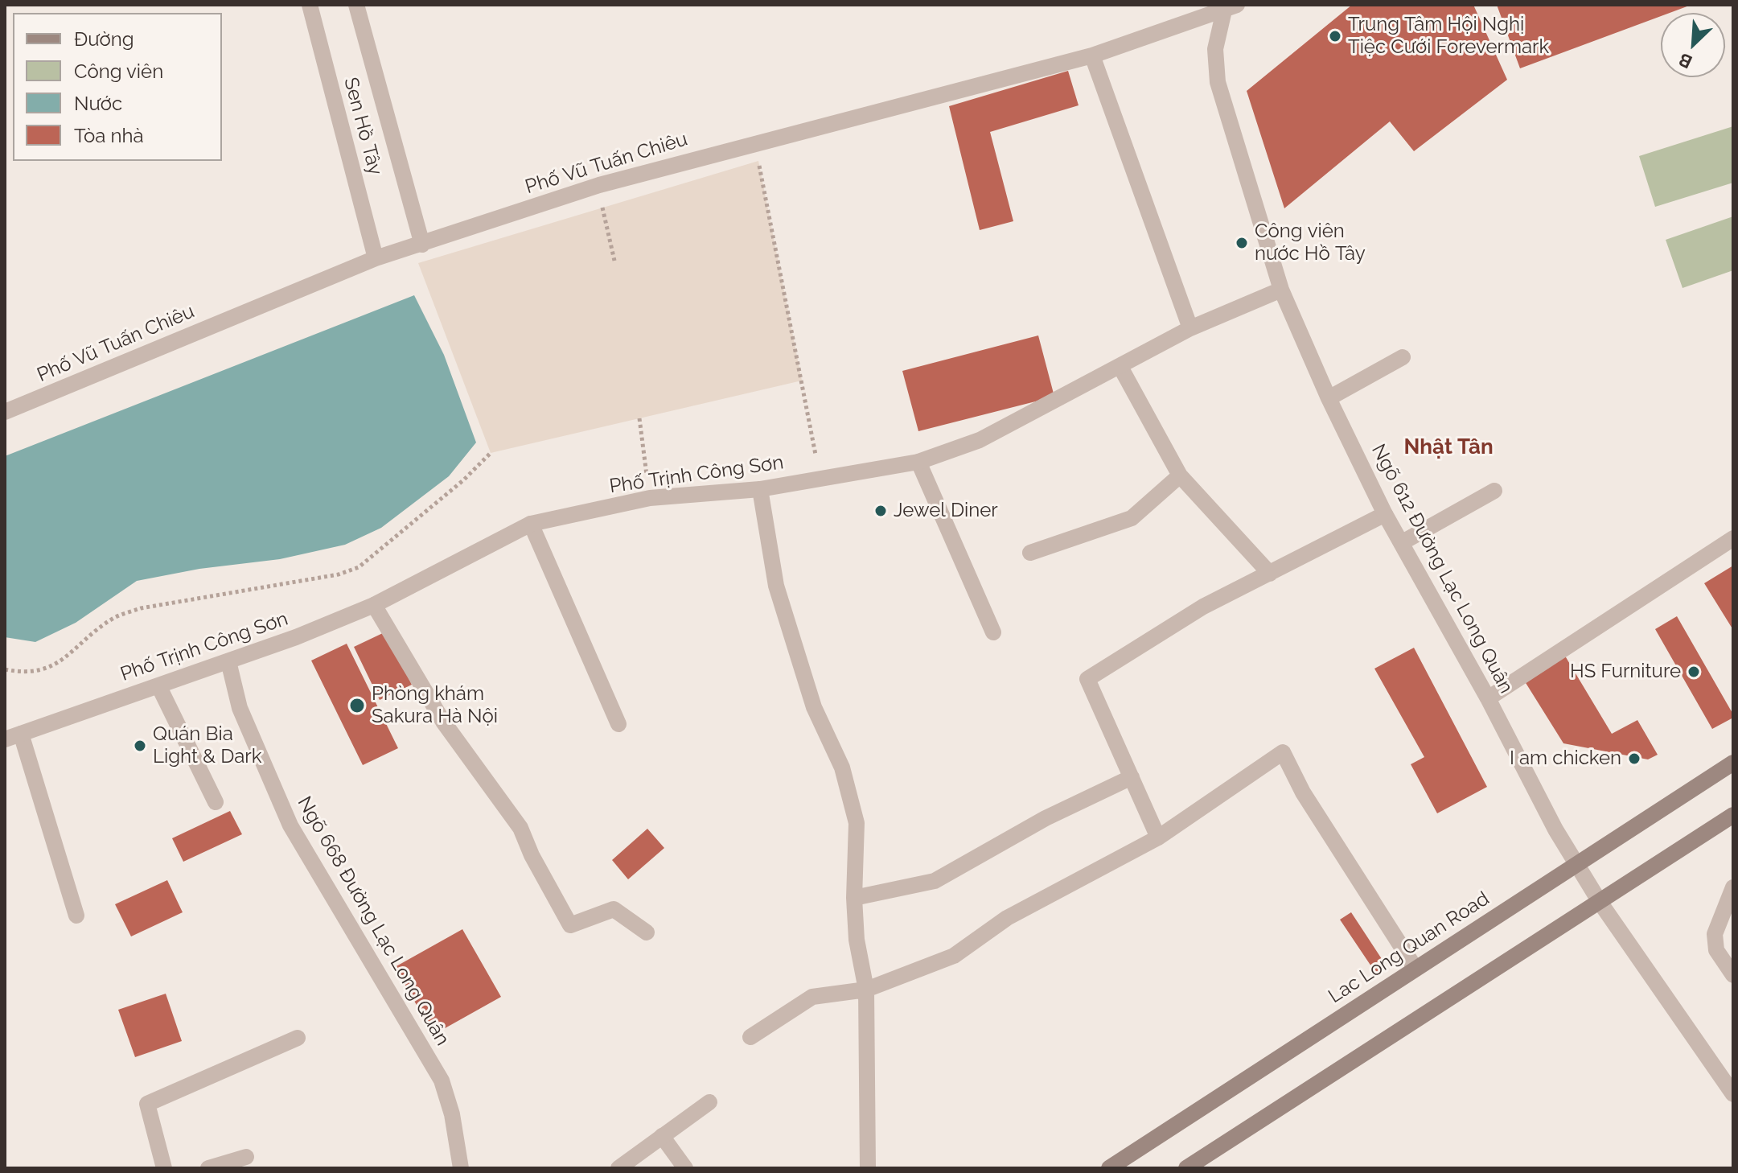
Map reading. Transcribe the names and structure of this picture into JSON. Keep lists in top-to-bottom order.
{
  "streets": {
    "main road": ["Lac Long Quan Road"],
    "street": [
      "Sen Hồ Tây",
      "Phố Vũ Tuấn Chiêu",
      "Phố Trịnh Công Sơn",
      "Ngõ 612 Đường Lạc Long Quân",
      "Ngõ 668 Đường Lạc Long Quân"
    ]
  },
  "crossings": [
    ["Sen Hồ Tây", "Phố Vũ Tuấn Chiêu"],
    ["Phố Vũ Tuấn Chiêu", "Ngõ 612 Đường Lạc Long Quân"],
    ["Phố Trịnh Công Sơn", "Ngõ 612 Đường Lạc Long Quân"],
    ["Phố Trịnh Công Sơn", "Ngõ 668 Đường Lạc Long Quân"],
    ["Ngõ 612 Đường Lạc Long Quân", "Lac Long Quan Road"]
  ],
  "districts": ["Nhật Tân"],
  "places": [
    "Trung Tâm Hội Nghị Tiệc Cưới Forevermark",
    "Công viên nước Hồ Tây",
    "Jewel Diner",
    "HS Furniture",
    "Phòng khám Sakura Hà Nội",
    "Quán Bia Light & Dark",
    "I am chicken"
  ],
  "legend": [
    "Đường",
    "Công viên",
    "Nước",
    "Tòa nhà"
  ],
  "north": "bottom left"
}
